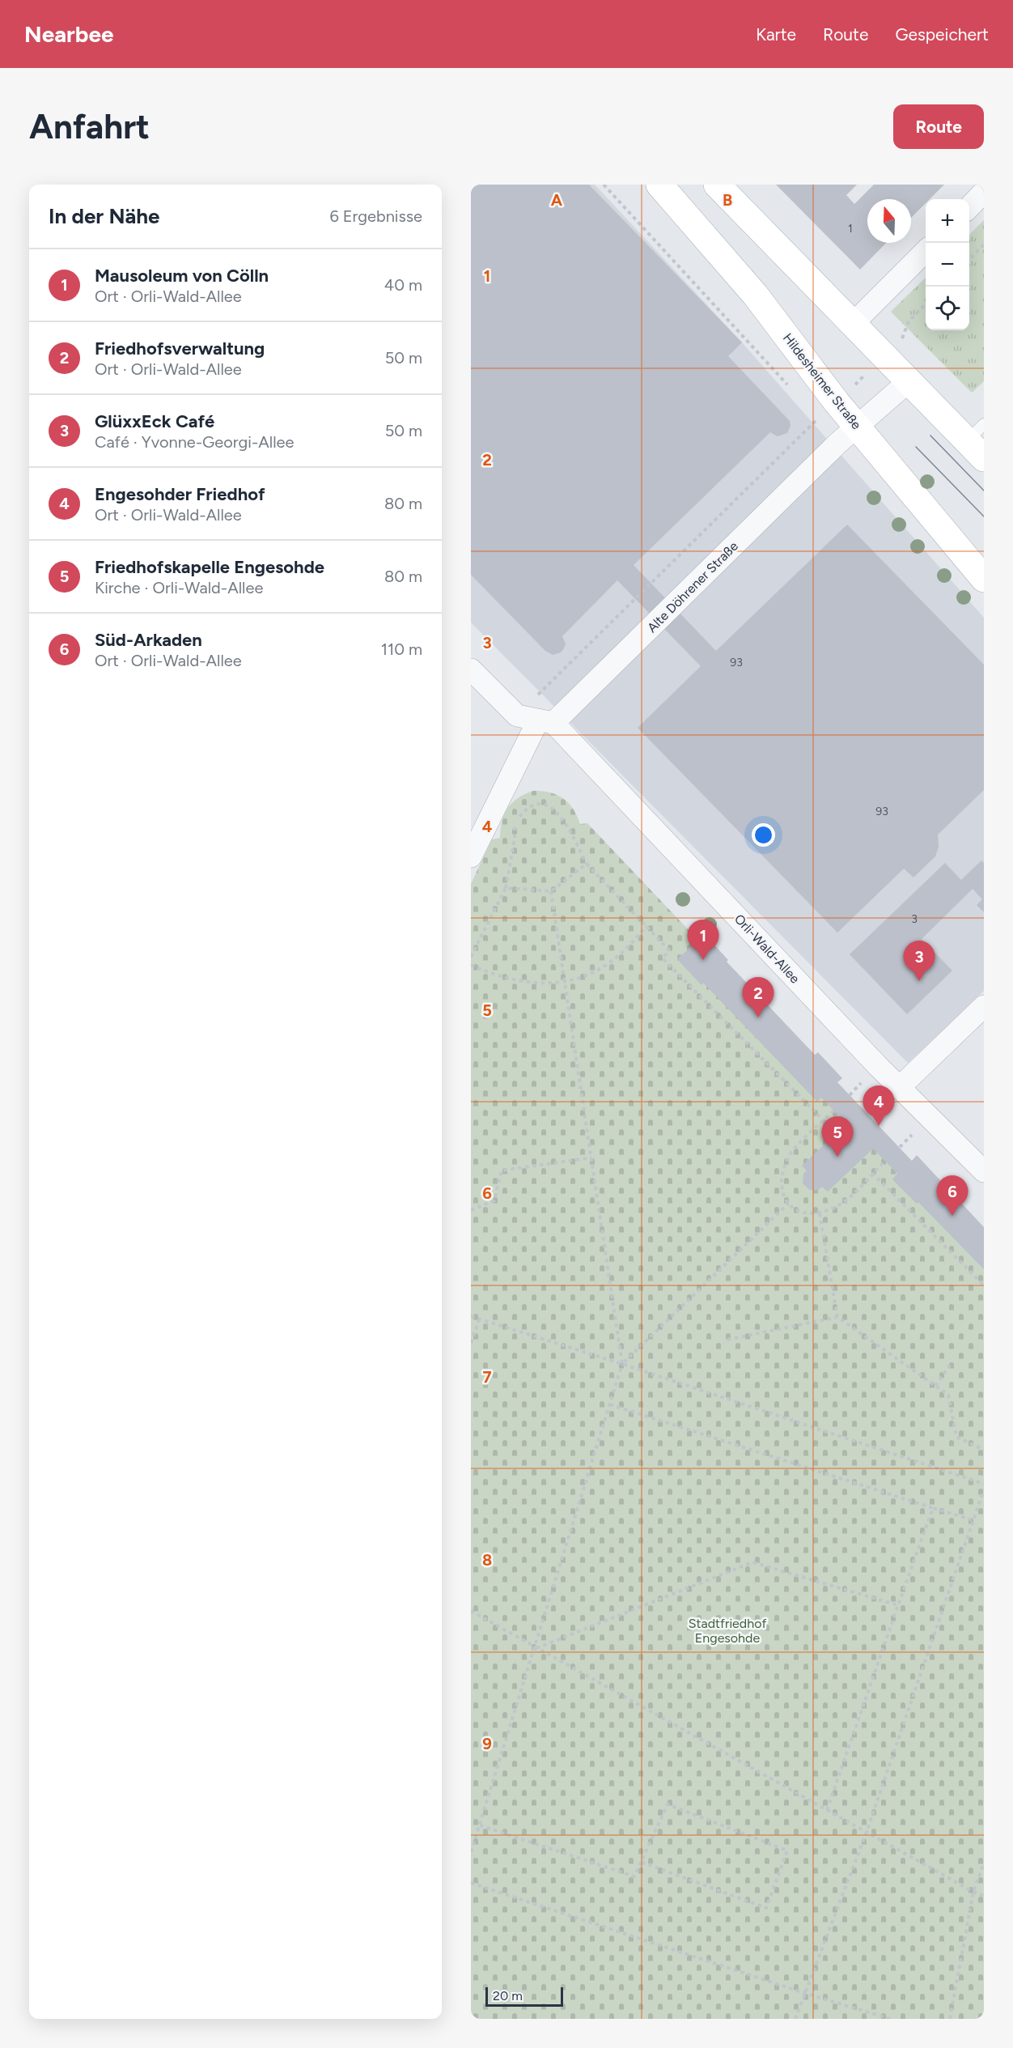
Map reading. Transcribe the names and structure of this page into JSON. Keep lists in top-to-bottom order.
{
  "streets": {
    "main road": ["Hildesheimer Straße"],
    "street": ["Alte Döhrener Straße", "Orli-Wald-Allee"]
  },
  "crossings": [
    ["Hildesheimer Straße", "Alte Döhrener Straße"],
    ["Alte Döhrener Straße", "Orli-Wald-Allee"]
  ],
  "parks": ["Stadtfriedhof Engesohde"],
  "house_numbers": [
    "1",
    "93",
    "93",
    "3"
  ],
  "scale_bar": "20 m",
  "north": "top",
  "page": {
    "header": "Nearbee",
    "nav": ["Karte", "Route", "Gespeichert"],
    "buttons": "Route",
    "title": "Anfahrt",
    "heading": ["In der Nähe", "6 Ergebnisse"],
    "map_buttons": ["+", "−"],
    "list": [
      {
        "mark": "1",
        "name": "Mausoleum von Cölln",
        "note": "Ort · Orli-Wald-Allee",
        "value": "40 m"
      },
      {
        "mark": "2",
        "name": "Friedhofsverwaltung",
        "note": "Ort · Orli-Wald-Allee",
        "value": "50 m"
      },
      {
        "mark": "3",
        "name": "GlüxxEck Café",
        "note": "Café · Yvonne-Georgi-Allee",
        "value": "50 m"
      },
      {
        "mark": "4",
        "name": "Engesohder Friedhof",
        "note": "Ort · Orli-Wald-Allee",
        "value": "80 m"
      },
      {
        "mark": "5",
        "name": "Friedhofskapelle Engesohde",
        "note": "Kirche · Orli-Wald-Allee",
        "value": "80 m"
      },
      {
        "mark": "6",
        "name": "Süd-Arkaden",
        "note": "Ort · Orli-Wald-Allee",
        "value": "110 m"
      }
    ],
    "pins": [
      "1",
      "3",
      "2",
      "4",
      "5",
      "6"
    ],
    "scale": "20 m"
  },
  "grid": {
    "columns": ["A", "B"],
    "rows": [
      "1",
      "2",
      "3",
      "4",
      "5",
      "6",
      "7",
      "8",
      "9"
    ]
  }
}
